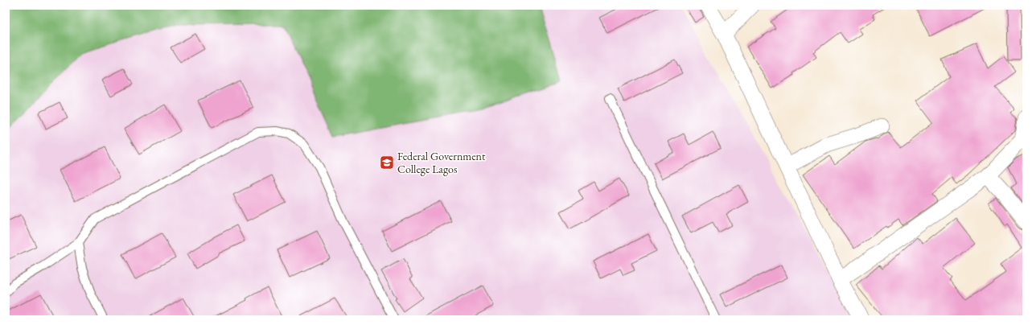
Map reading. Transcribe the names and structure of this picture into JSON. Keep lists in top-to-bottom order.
{
  "places": {
    "school or university": ["Federal Government College Lagos"]
  }
}
